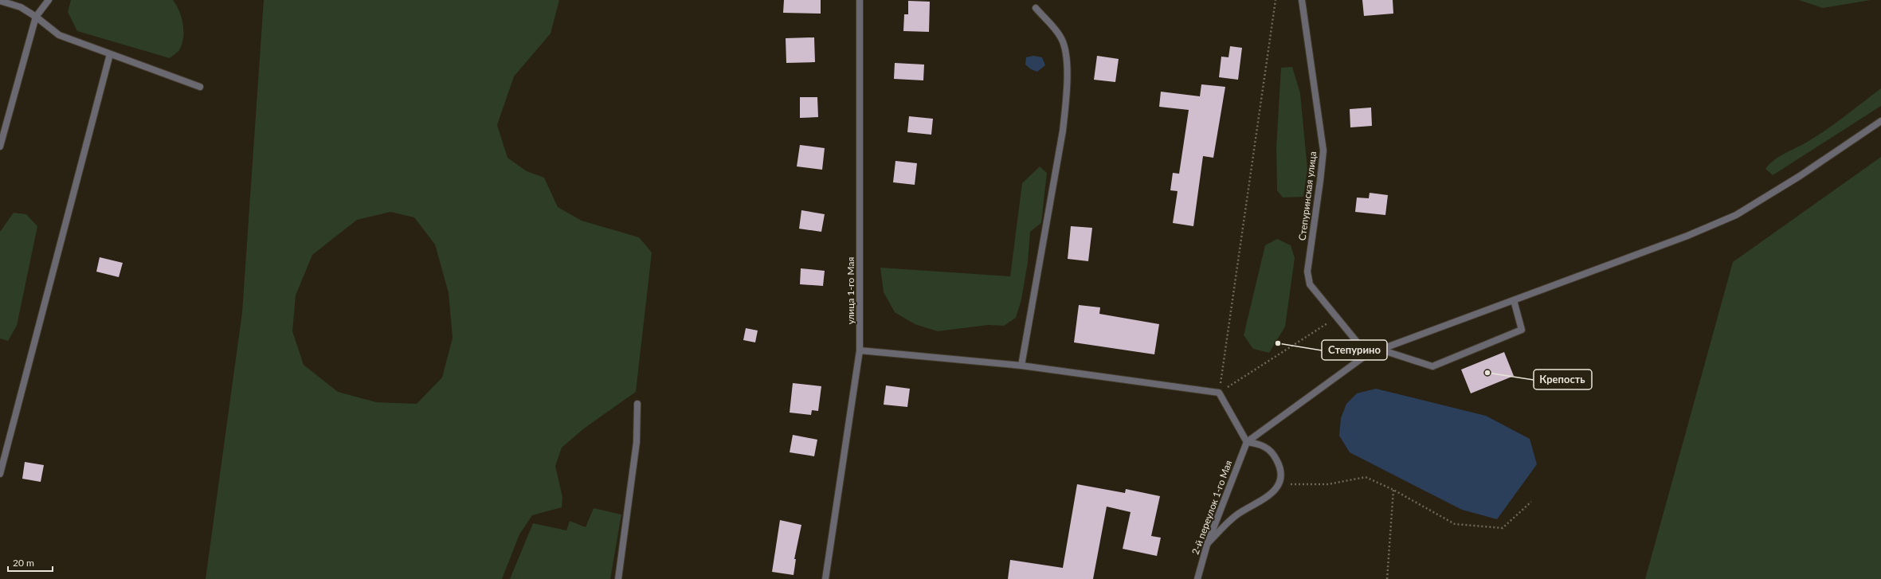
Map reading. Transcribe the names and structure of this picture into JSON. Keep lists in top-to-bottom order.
{
  "streets": {
    "street": ["Степуринская улица", "улица 1-го Мая", "2-й переулок 1-го Мая"]
  },
  "places": ["Степурино", "Крепость"],
  "scale_bar": "20 m"
}
